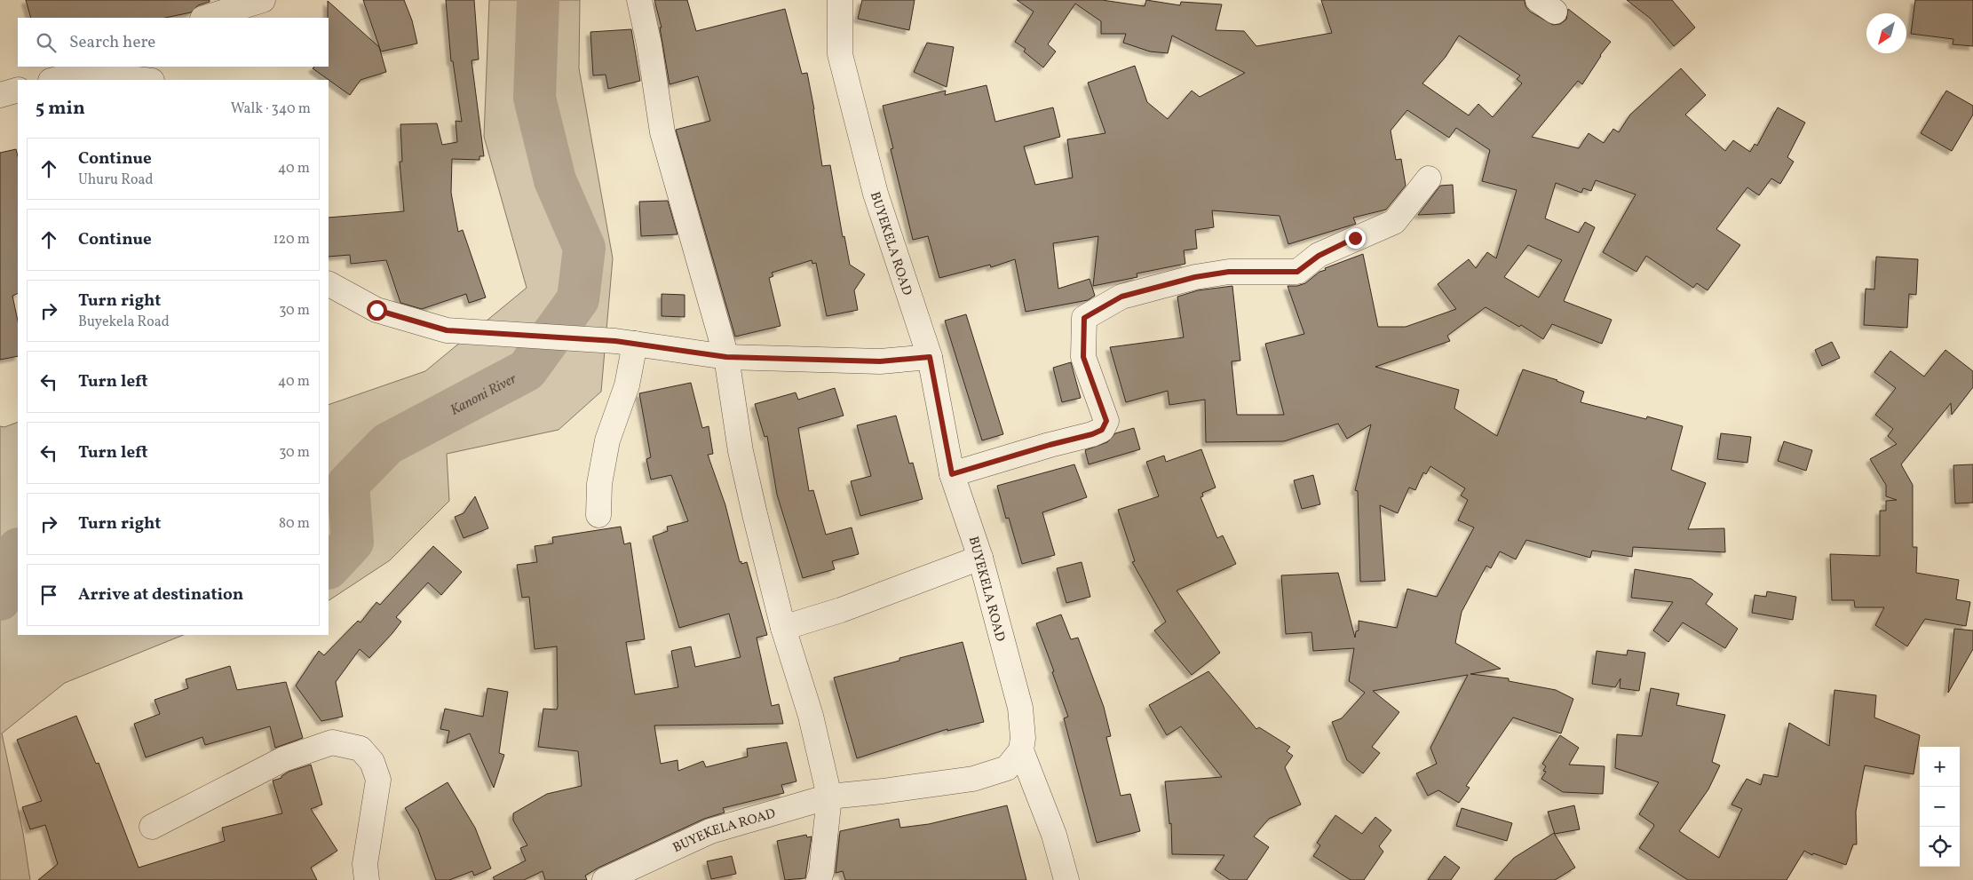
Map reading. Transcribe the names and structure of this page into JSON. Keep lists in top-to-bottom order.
{
  "streets": {
    "street": ["BUYEKELA ROAD"]
  },
  "water": ["Kanoni River"],
  "north": "bottom left",
  "page": {
    "search": "Search here",
    "heading": ["5 min", "Walk · 340 m"],
    "list": [
      ["Continue", "Uhuru Road", "40 m"],
      ["Continue", "120 m"],
      ["Turn right", "Buyekela Road", "30 m"],
      ["Turn left", "40 m"],
      ["Turn left", "30 m"],
      ["Turn right", "80 m"],
      "Arrive at destination"
    ],
    "map_buttons": ["+", "−"]
  }
}
